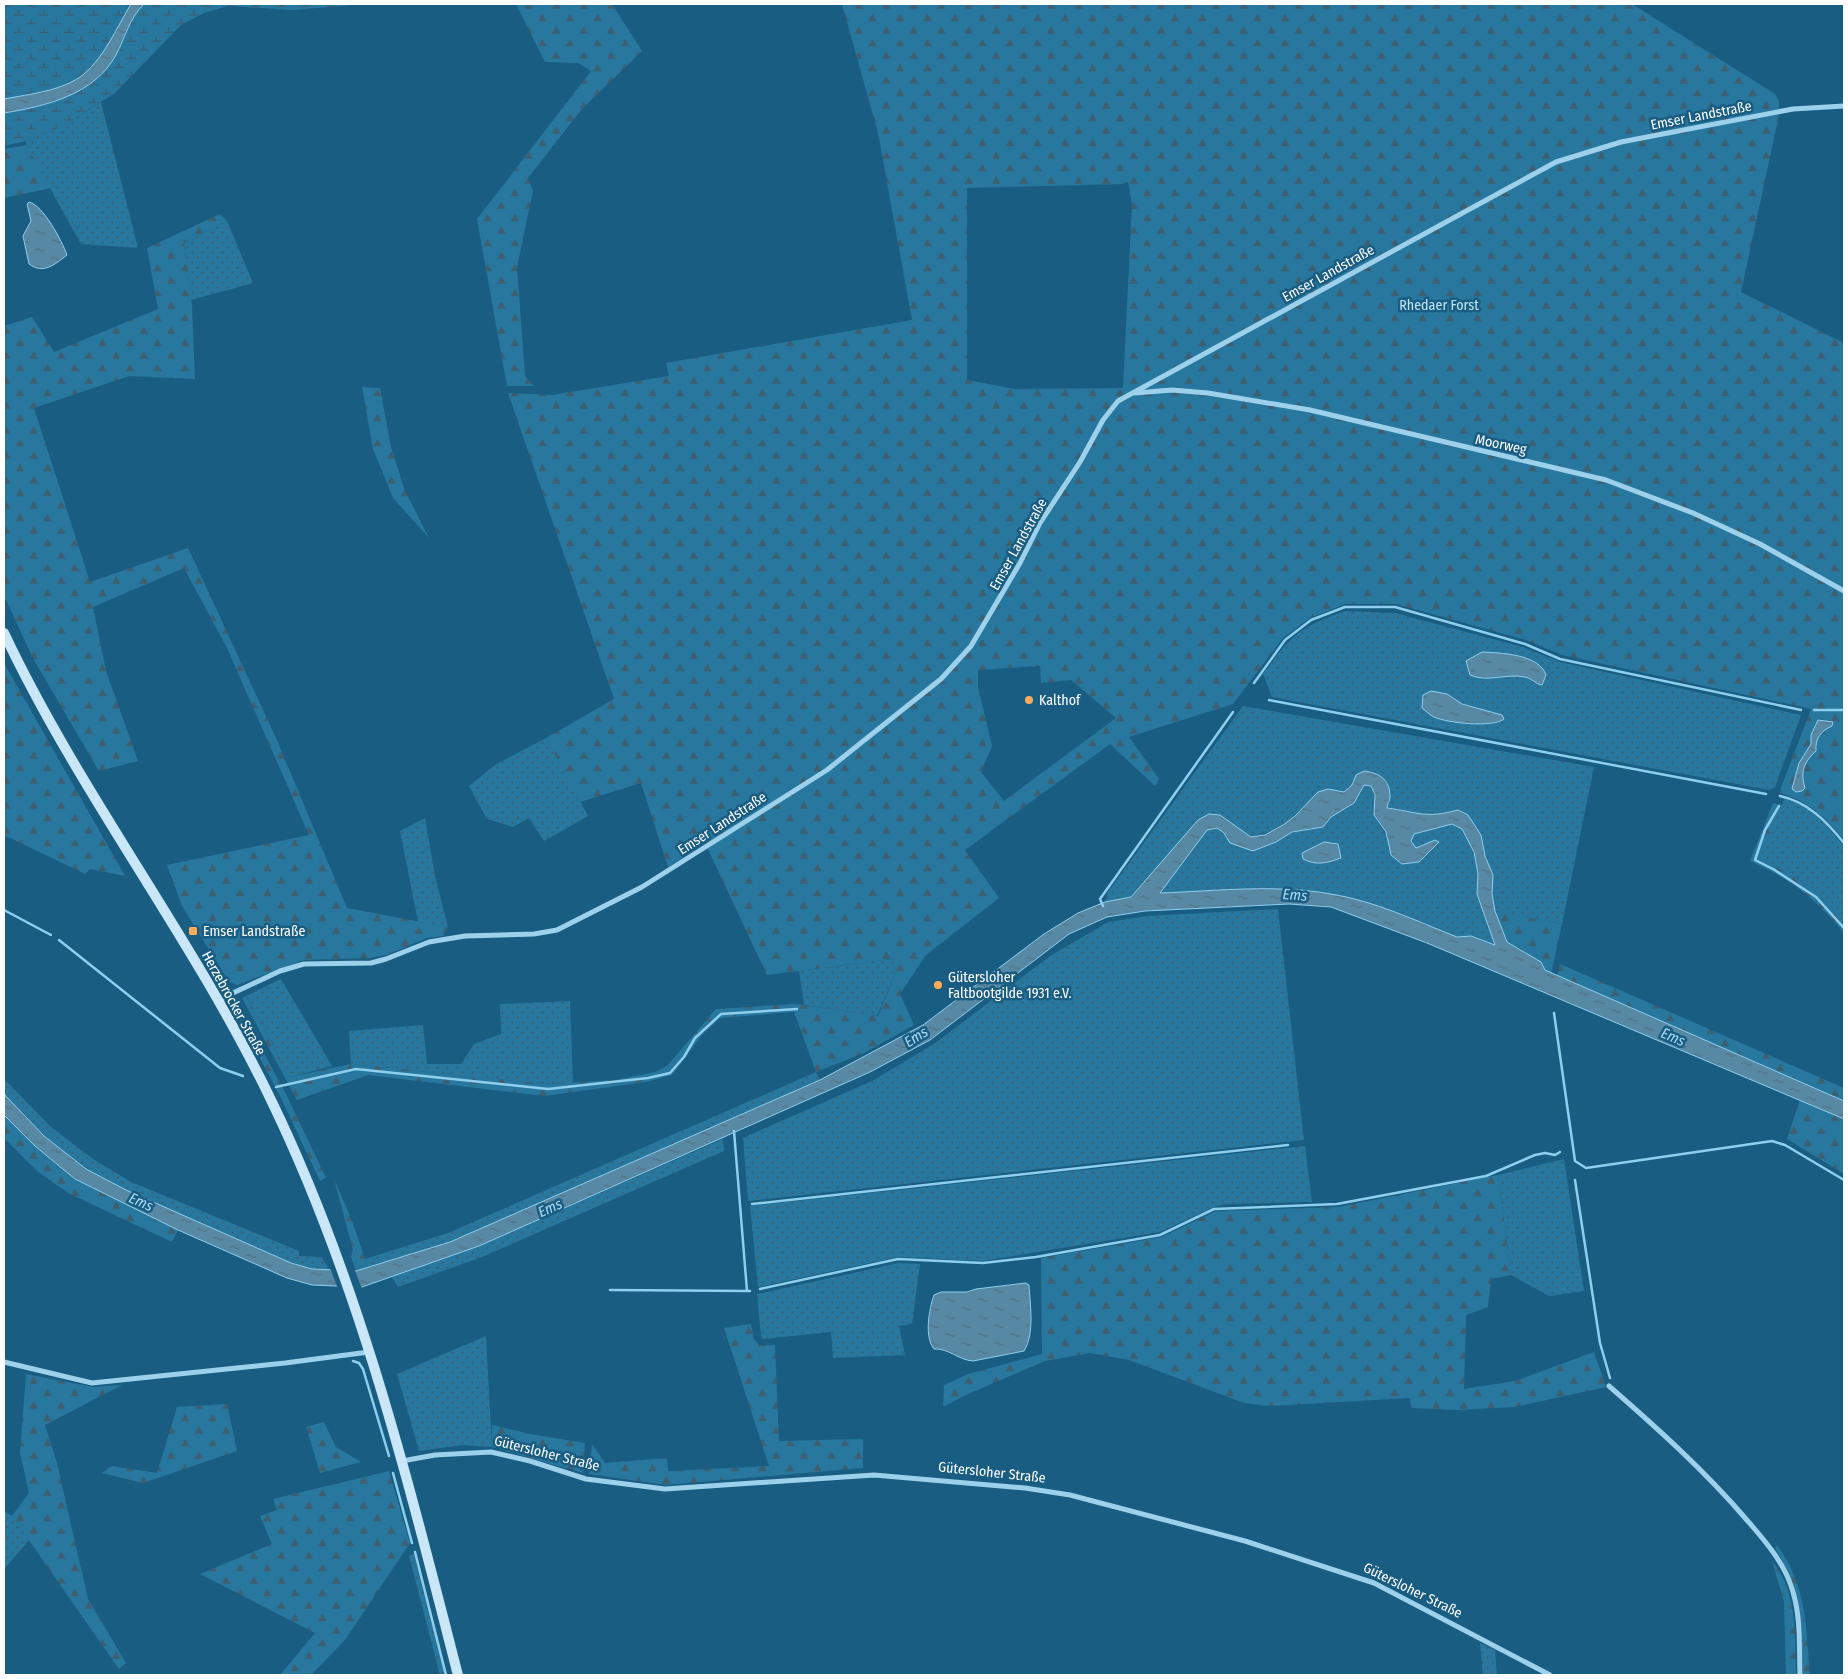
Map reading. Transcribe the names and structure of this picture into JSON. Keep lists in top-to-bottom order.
{
  "streets": {
    "main road": ["Herzebrocker Straße"],
    "street": ["Emser Landstraße", "Moorweg", "Gütersloher Straße"]
  },
  "crossings": [
    ["Emser Landstraße", "Moorweg"],
    ["Emser Landstraße", "Herzebrocker Straße"]
  ],
  "water": ["Ems"],
  "parks": ["Rhedaer Forst"],
  "places": {
    "other": ["Kalthof", "Gütersloher Faltbootgilde 1931 e.V."],
    "transit": ["Emser Landstraße"]
  }
}
